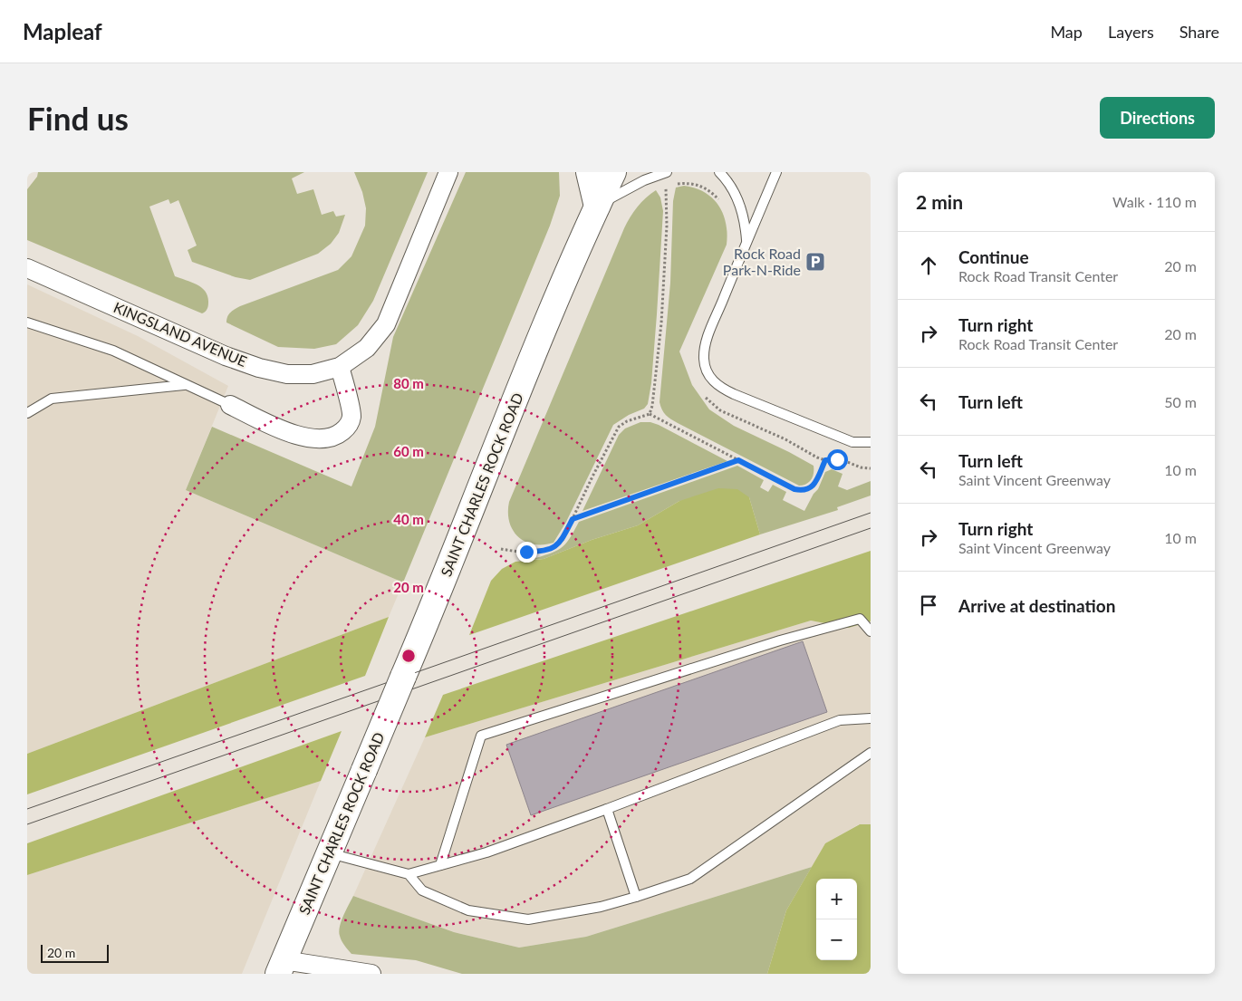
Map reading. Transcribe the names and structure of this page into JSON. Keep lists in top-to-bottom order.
{
  "streets": {
    "main road": ["SAINT CHARLES ROCK ROAD"],
    "street": ["KINGSLAND AVENUE"]
  },
  "places": {
    "parking": ["Rock Road Park-N-Ride"]
  },
  "scale_bar": "20 m",
  "page": {
    "header": "Mapleaf",
    "nav": ["Map", "Layers", "Share"],
    "buttons": "Directions",
    "title": "Find us",
    "heading": ["2 min", "Walk · 110 m"],
    "list": [
      ["Continue", "Rock Road Transit Center", "20 m"],
      ["Turn right", "Rock Road Transit Center", "20 m"],
      ["Turn left", "50 m"],
      ["Turn left", "Saint Vincent Greenway", "10 m"],
      ["Turn right", "Saint Vincent Greenway", "10 m"],
      "Arrive at destination"
    ],
    "map_buttons": ["+", "−"],
    "scale": "20 m"
  },
  "rings": [
    "80 m",
    "60 m",
    "40 m",
    "20 m"
  ]
}
